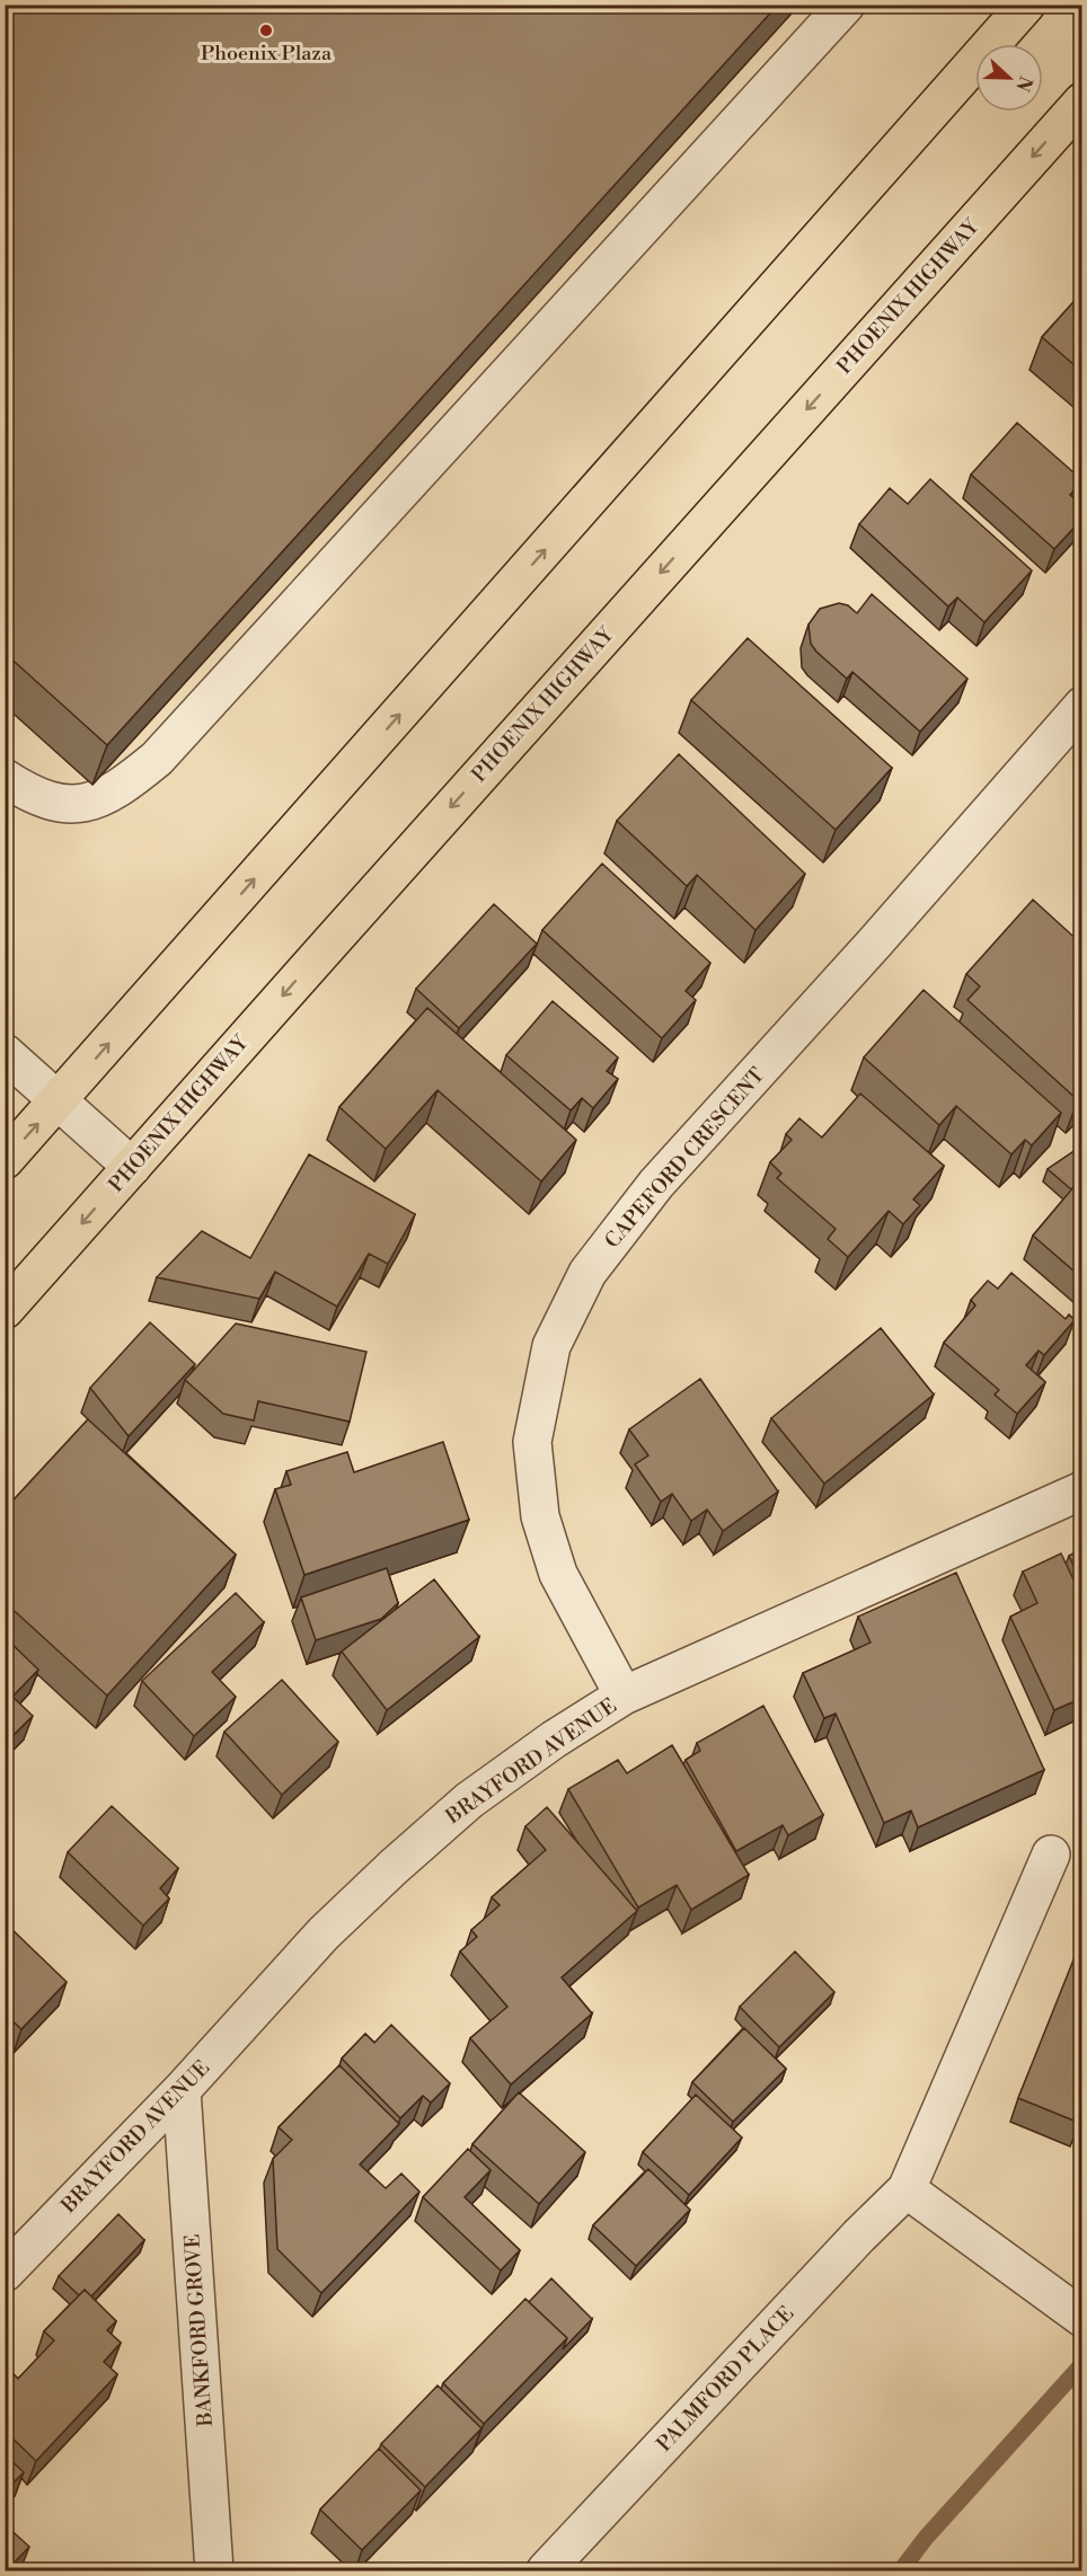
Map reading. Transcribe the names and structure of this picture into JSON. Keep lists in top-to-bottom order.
{
  "streets": {
    "main road": ["PHOENIX HIGHWAY"],
    "street": [
      "CAPEFORD CRESCENT",
      "BRAYFORD AVENUE",
      "BANKFORD GROVE",
      "PALMFORD PLACE"
    ]
  },
  "crossings": [
    ["CAPEFORD CRESCENT", "BRAYFORD AVENUE"],
    ["BRAYFORD AVENUE", "BANKFORD GROVE"]
  ],
  "places": ["Phoenix Plaza"],
  "north": "right"
}
